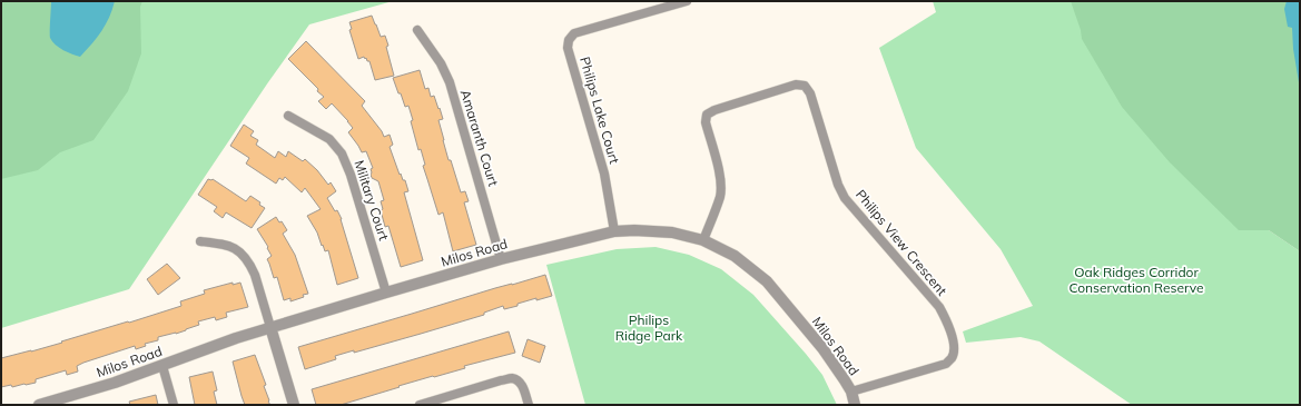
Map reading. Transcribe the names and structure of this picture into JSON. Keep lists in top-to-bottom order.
{
  "streets": {
    "street": [
      "Philips Lake Court",
      "Amaranth Court",
      "Military Court",
      "Philips View Crescent",
      "Milos Road"
    ]
  },
  "crossings": [
    ["Philips Lake Court", "Milos Road"],
    ["Amaranth Court", "Milos Road"],
    ["Military Court", "Milos Road"],
    ["Philips View Crescent", "Milos Road"]
  ],
  "parks": ["Oak Ridges Corridor Conservation Reserve", "Philips Ridge Park"]
}
